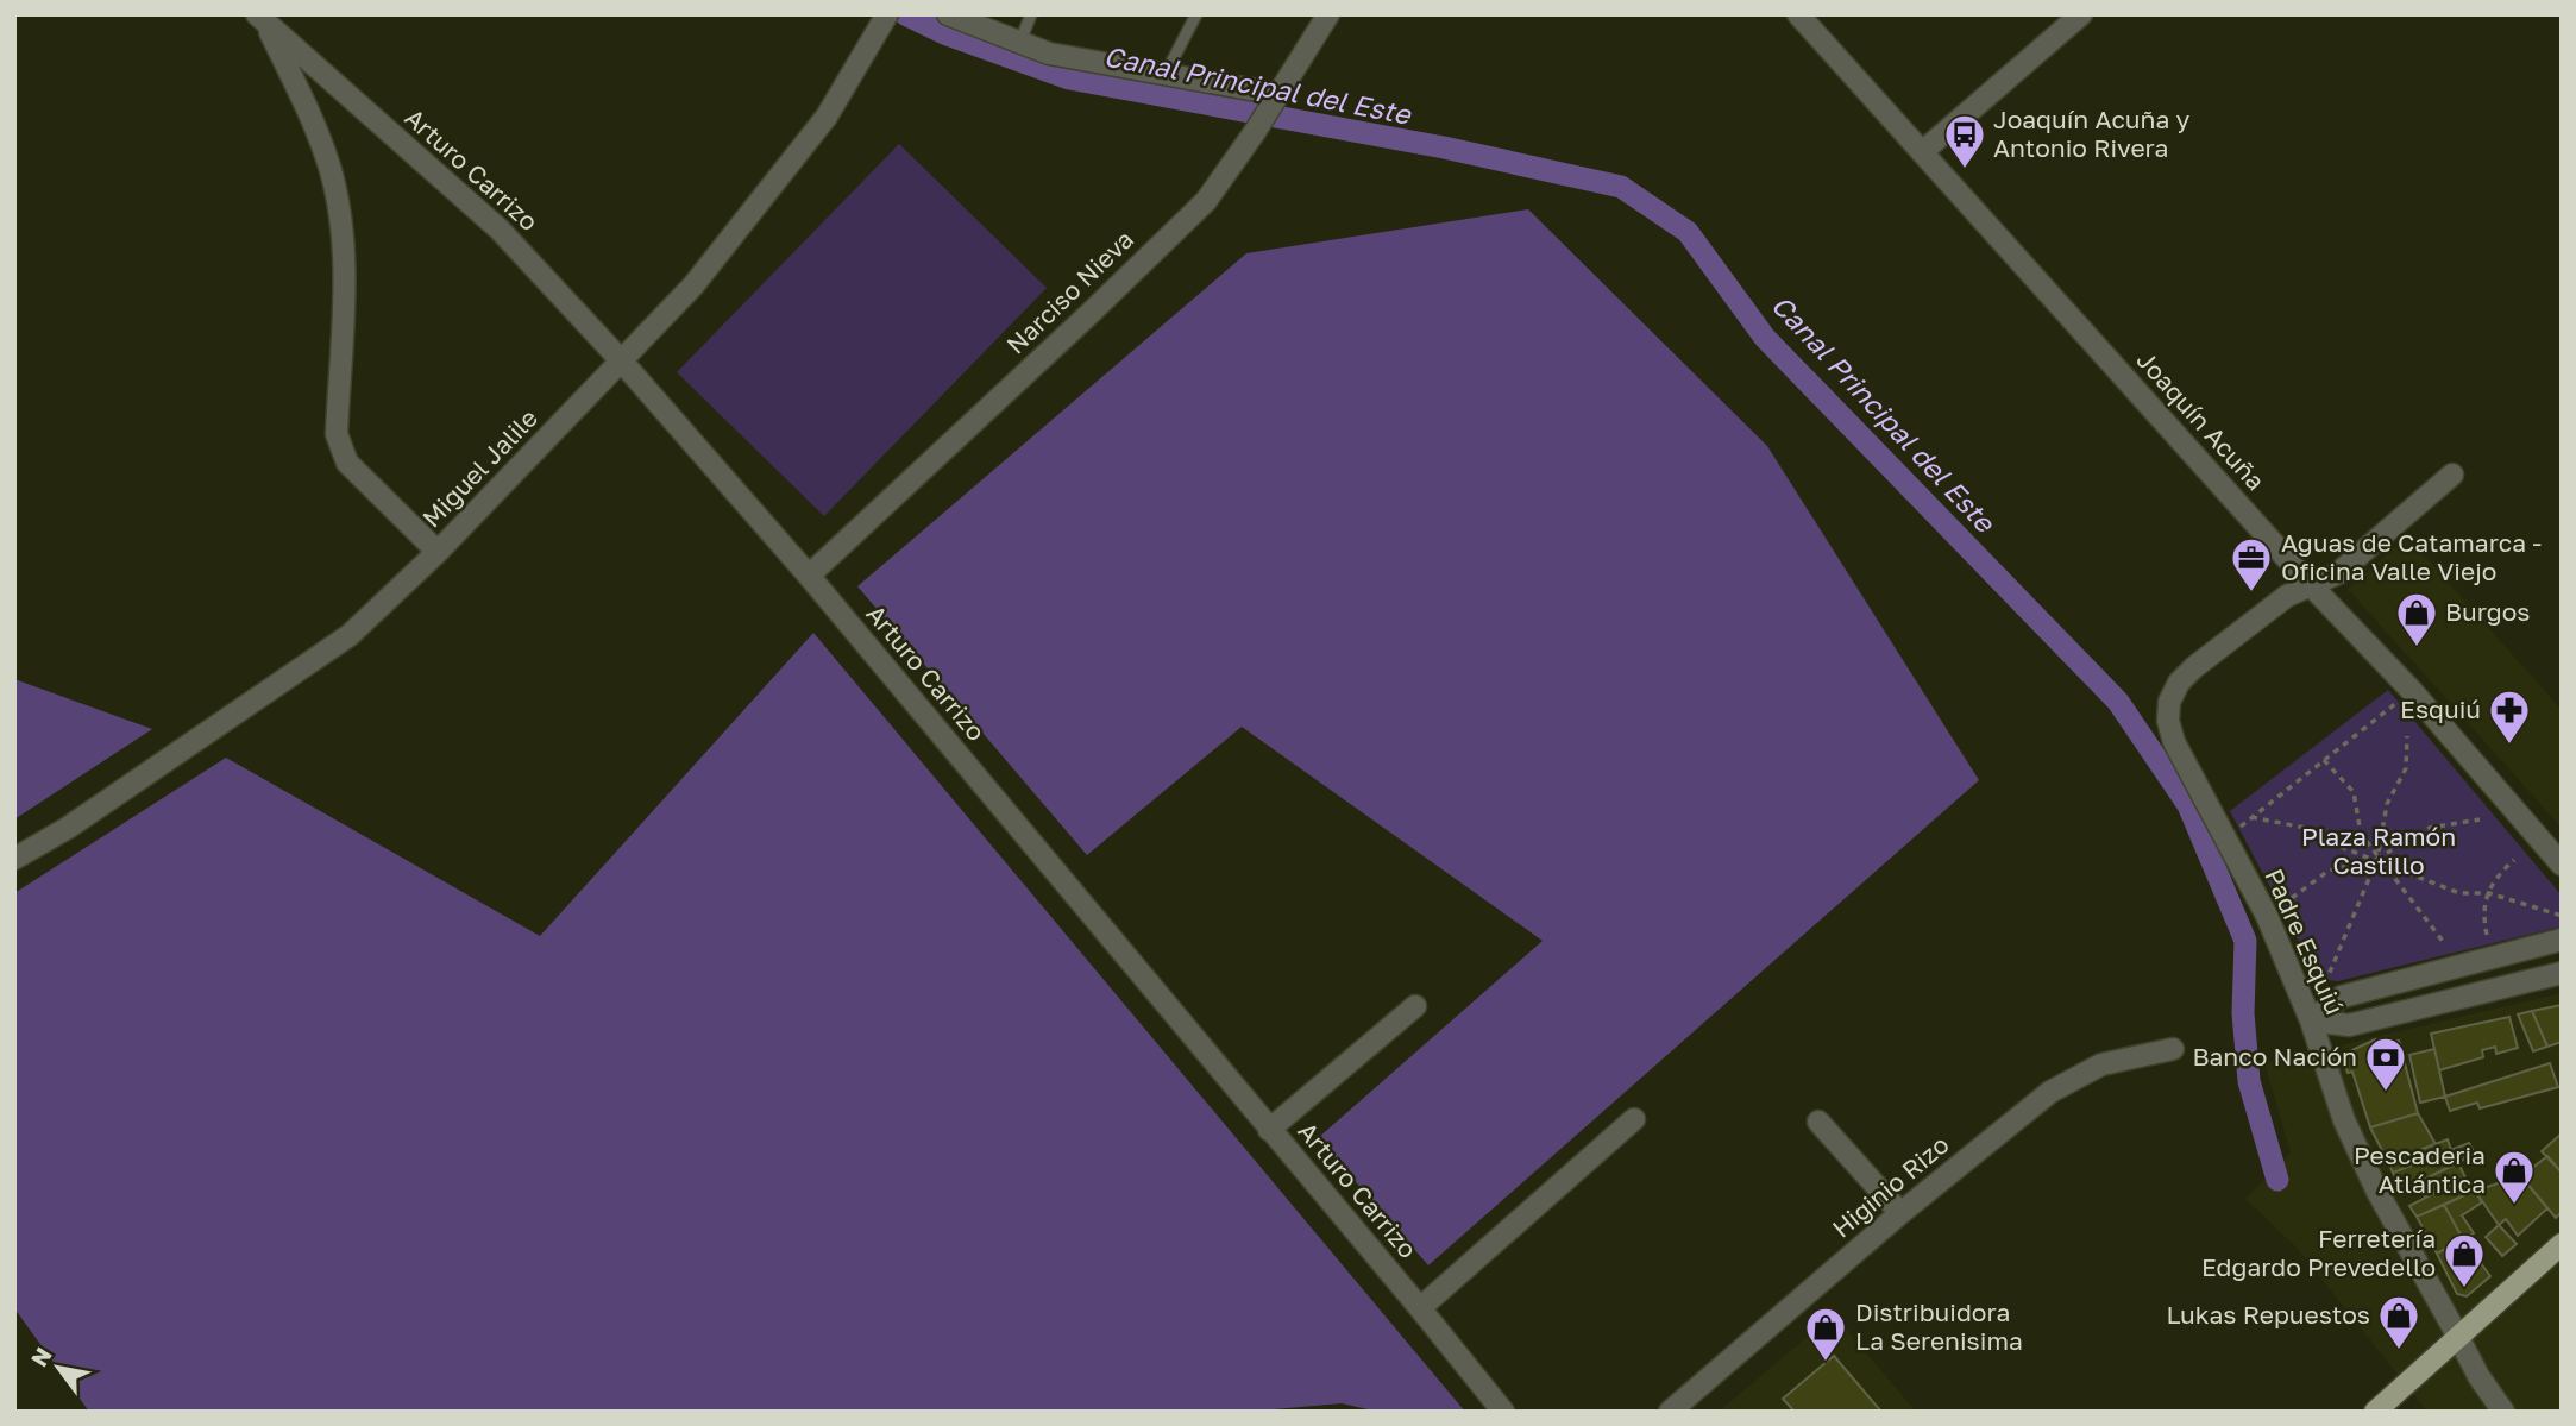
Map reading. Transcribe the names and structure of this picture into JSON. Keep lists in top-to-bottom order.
{
  "streets": {
    "street": [
      "Arturo Carrizo",
      "Narciso Nieva",
      "Joaquín Acuña",
      "Miguel Jalile",
      "Padre Esquiú",
      "Higinio Rizo"
    ]
  },
  "crossings": [
    ["Arturo Carrizo", "Narciso Nieva"],
    ["Arturo Carrizo", "Miguel Jalile"],
    ["Joaquín Acuña", "Padre Esquiú"]
  ],
  "water": ["Canal Principal del Este"],
  "parks": ["Plaza Ramón Castillo"],
  "places": {
    "bus stop": ["Joaquín Acuña y Antonio Rivera"],
    "office": ["Aguas de Catamarca - Oficina Valle Viejo"],
    "shop": [
      "Burgos",
      "Pescaderia Atlántica",
      "Ferretería Edgardo Prevedello",
      "Lukas Repuestos",
      "Distribuidora La Serenisima"
    ],
    "pharmacy": ["Esquiú"],
    "bank": ["Banco Nación"]
  },
  "north": "top left"
}
